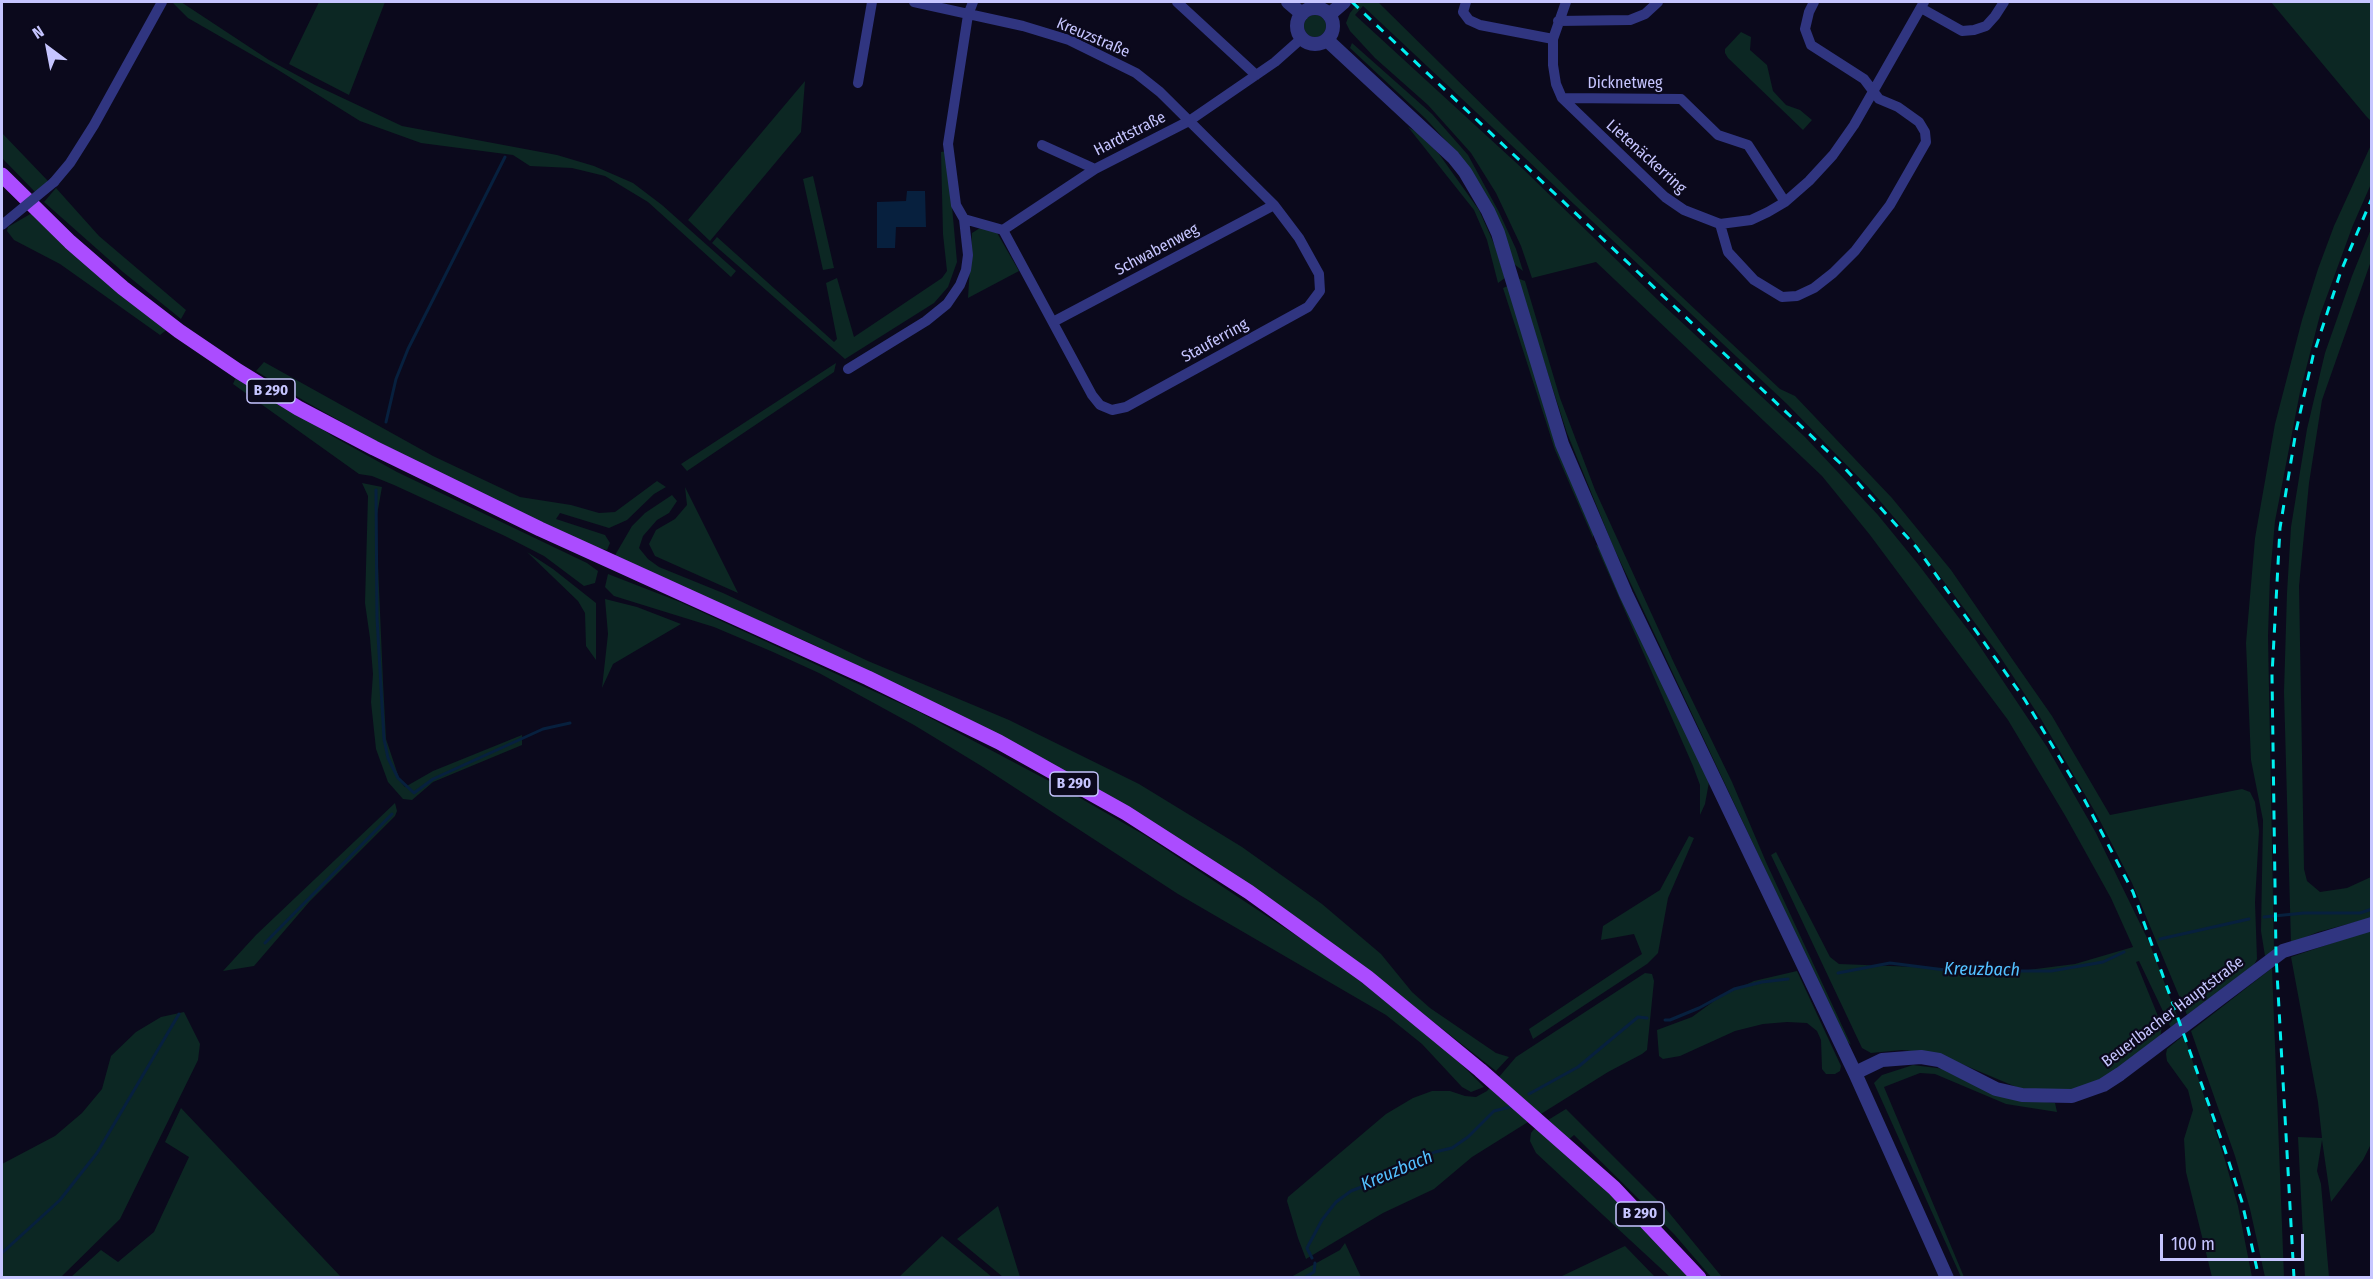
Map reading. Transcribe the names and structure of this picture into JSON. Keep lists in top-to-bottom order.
{
  "streets": {
    "main road": ["B 290"],
    "street": [
      "Kreuzstraße",
      "Dicknetweg",
      "Hardtstraße",
      "Lietenäckerring",
      "Schwabenweg",
      "Stauferring",
      "Beuerlbacher Hauptstraße"
    ]
  },
  "crossings": [
    ["Kreuzstraße", "Hardtstraße"],
    ["Kreuzstraße", "Stauferring"],
    ["Dicknetweg", "Lietenäckerring"],
    ["Hardtstraße", "Stauferring"],
    ["Schwabenweg", "Stauferring"]
  ],
  "water": ["Kreuzbach"],
  "scale_bar": "100 m",
  "north": "top left"
}
